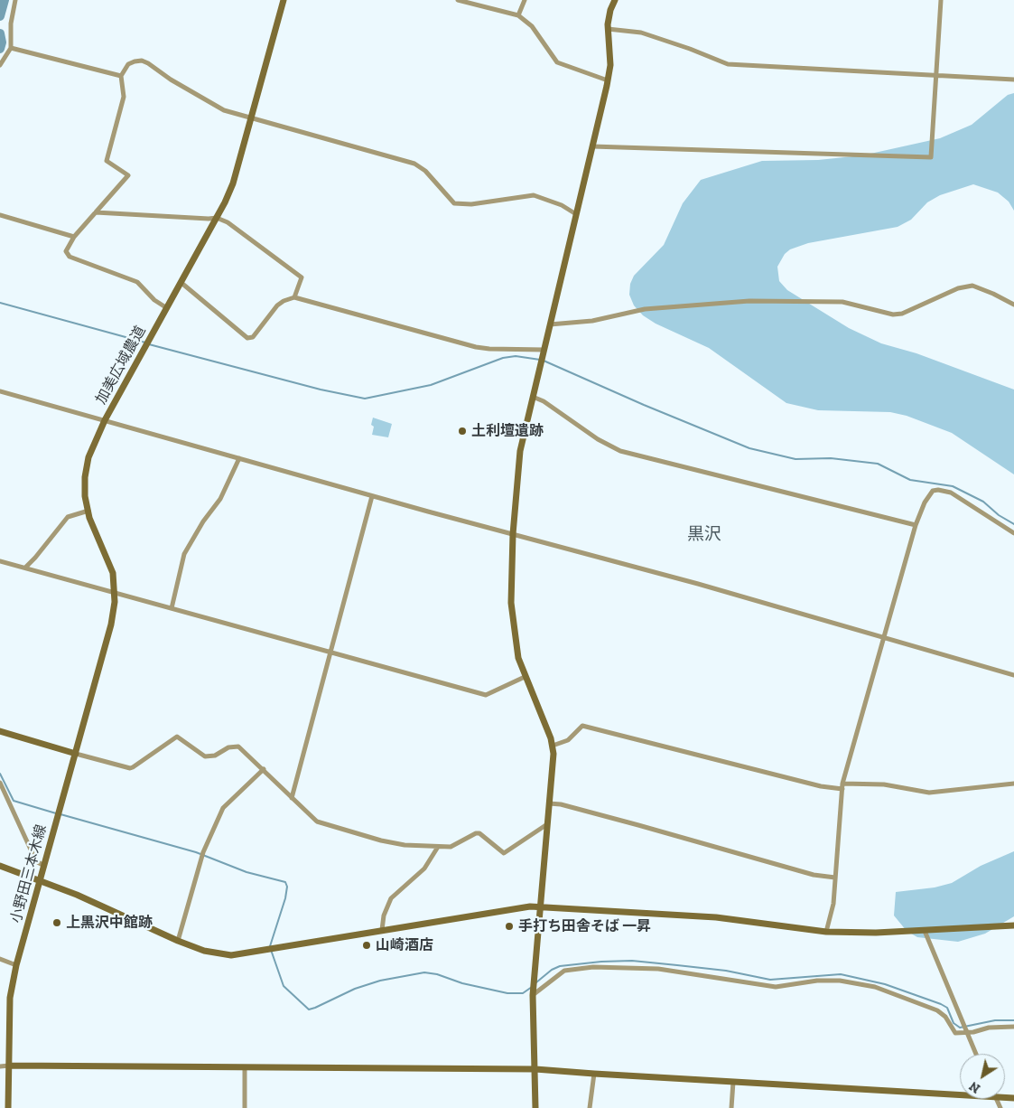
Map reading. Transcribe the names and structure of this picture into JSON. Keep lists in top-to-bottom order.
{
  "streets": {
    "street": ["加美広域農道", "小野田三本木線"]
  },
  "crossings": [
    ["加美広域農道", "小野田三本木線"]
  ],
  "districts": ["黒沢"],
  "places": [
    "土利壇遺跡",
    "上黒沢中館跡",
    "手打ち田舎そば 一昇",
    "山崎酒店"
  ],
  "north": "bottom left"
}
